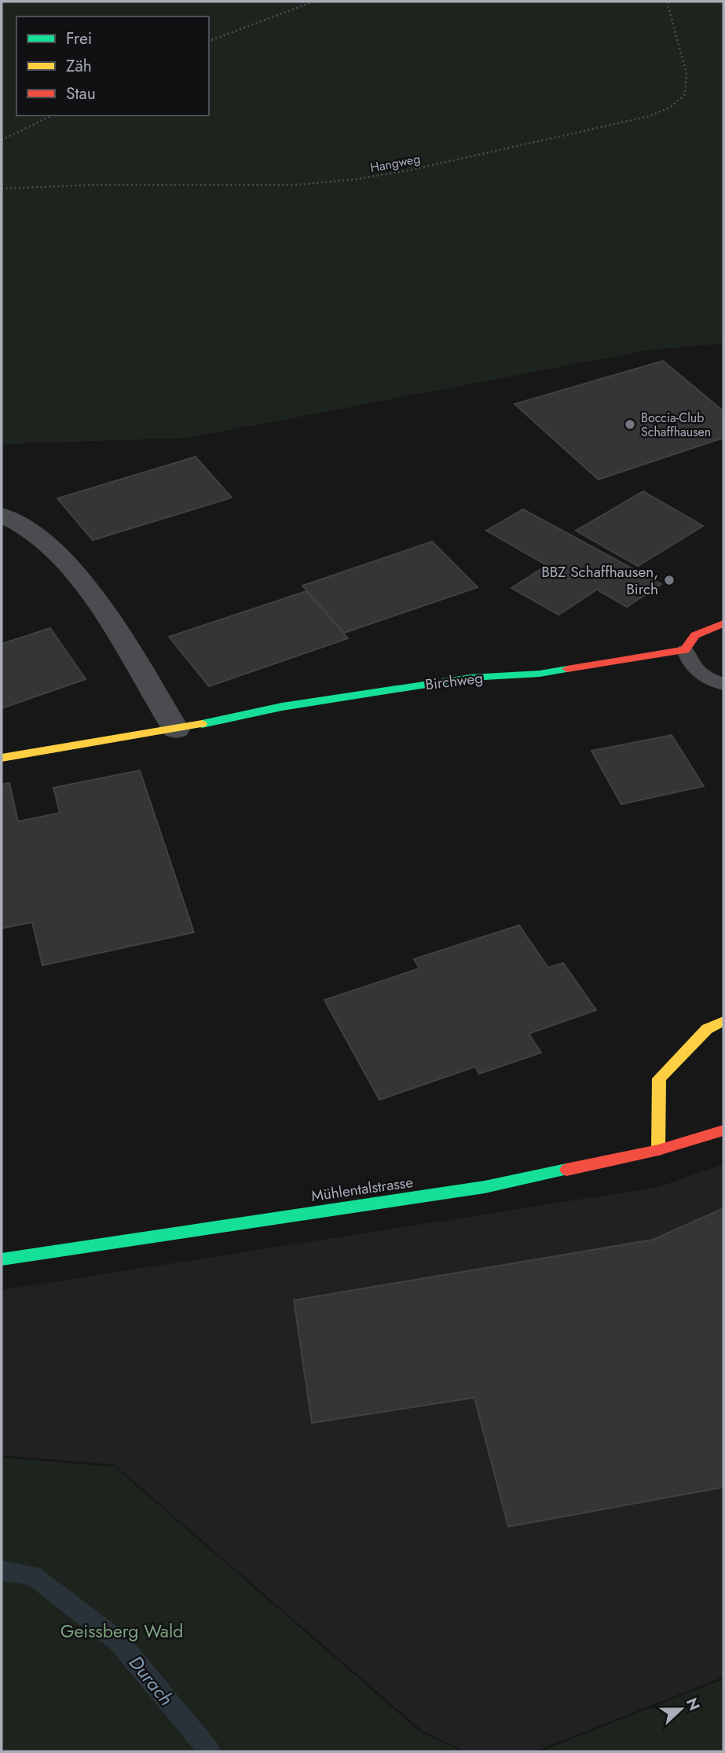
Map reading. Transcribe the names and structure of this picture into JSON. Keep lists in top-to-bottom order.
{
  "streets": {
    "street": ["Birchweg", "Mühlentalstrasse"],
    "path": ["Hangweg"]
  },
  "water": ["Durach"],
  "parks": ["Geissberg Wald"],
  "places": ["Boccia-Club Schaffhausen", "BBZ Schaffhausen, Birch"],
  "legend": ["Frei", "Zäh", "Stau"],
  "north": "right"
}
